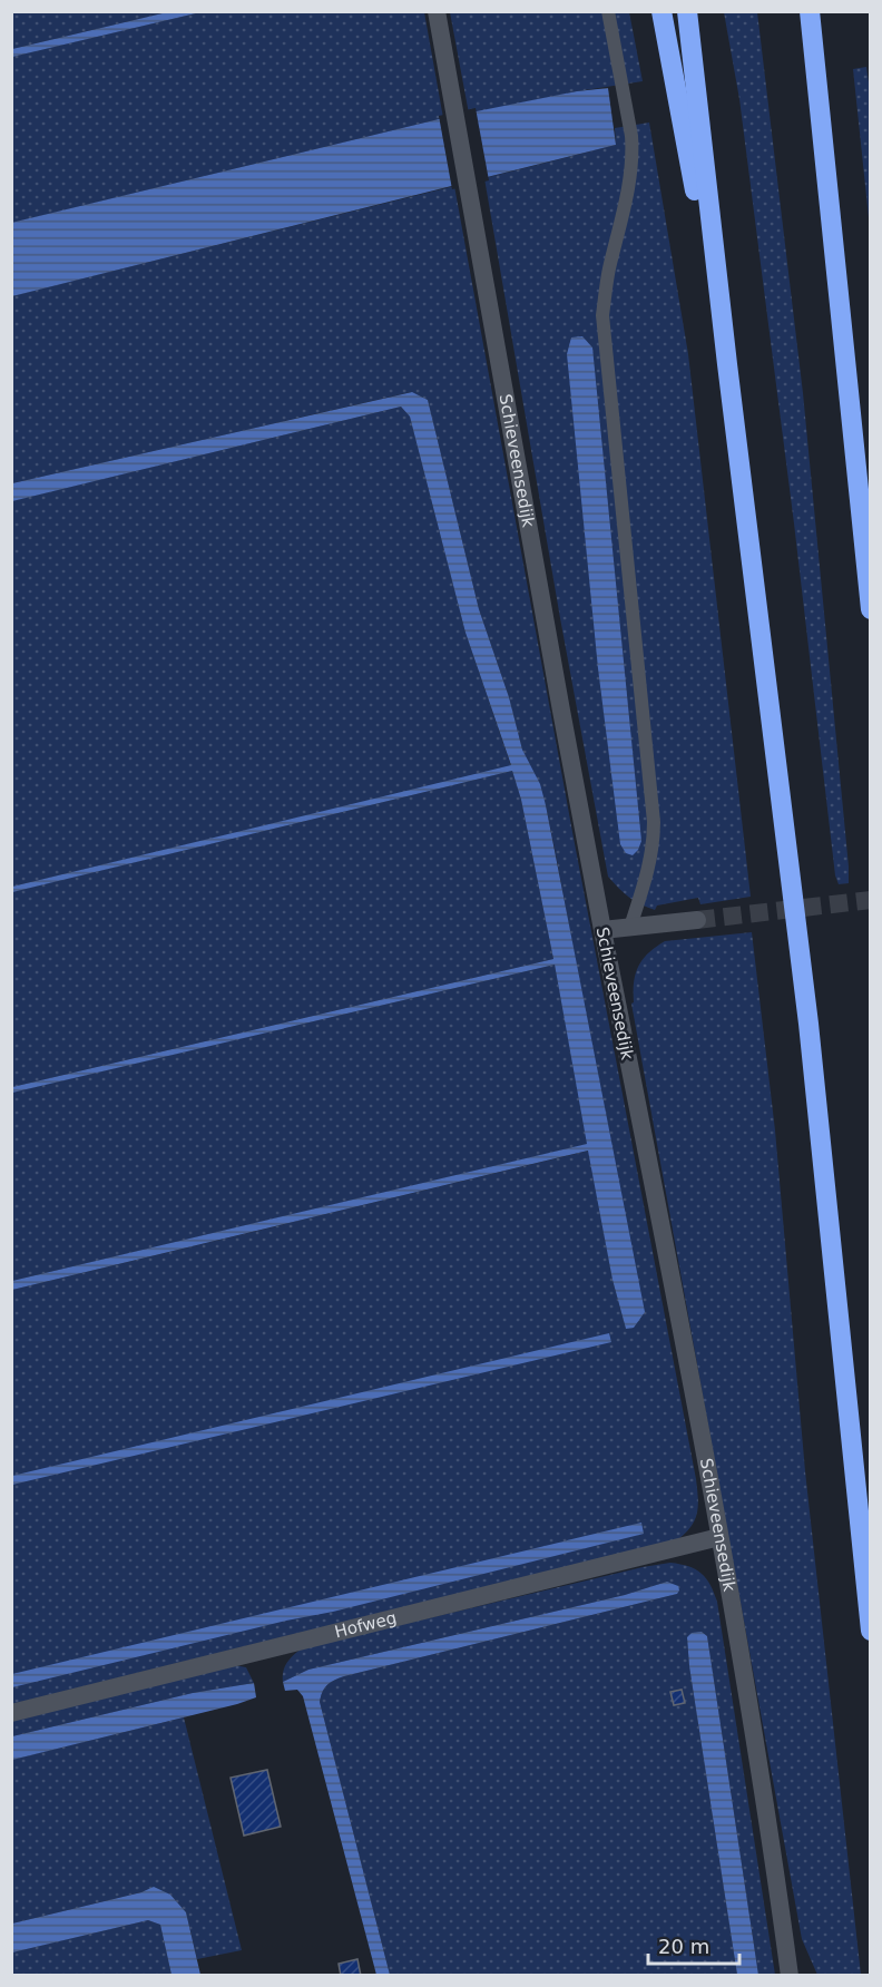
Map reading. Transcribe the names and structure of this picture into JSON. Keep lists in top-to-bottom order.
{
  "streets": {
    "street": ["Schieveensedijk", "Hofweg"]
  },
  "crossings": [
    ["Schieveensedijk", "Hofweg"]
  ],
  "scale_bar": "20 m"
}
